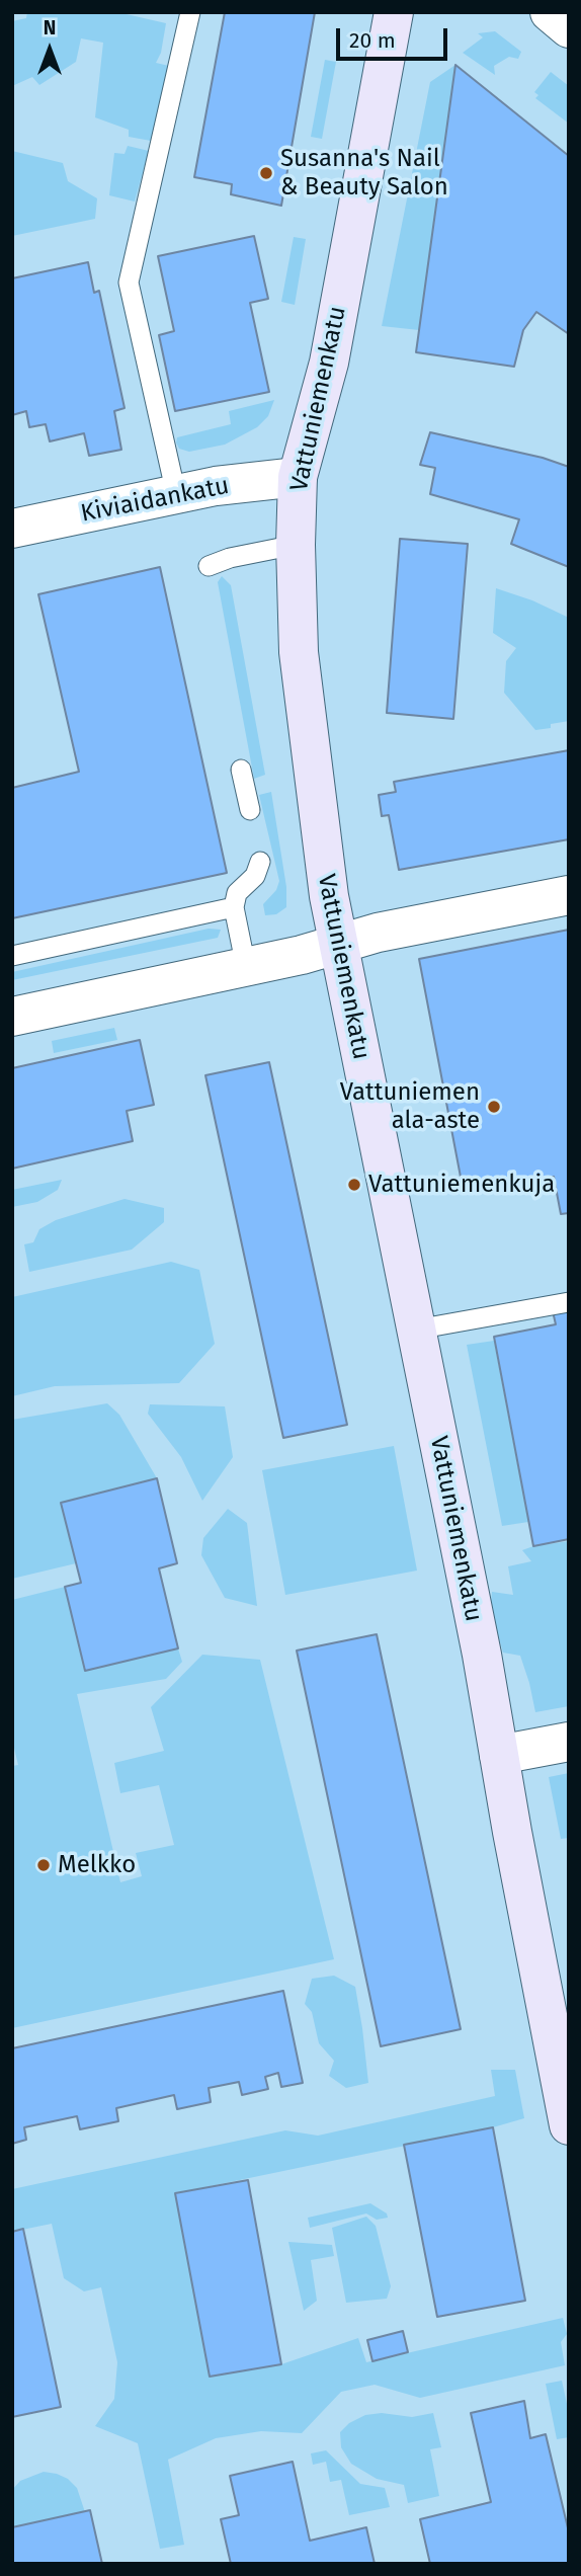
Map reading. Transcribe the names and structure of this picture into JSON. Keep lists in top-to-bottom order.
{
  "streets": {
    "street": ["Vattuniemenkatu", "Kiviaidankatu"]
  },
  "crossings": [
    ["Vattuniemenkatu", "Kiviaidankatu"]
  ],
  "places": [
    "Susanna's Nail & Beauty Salon",
    "Vattuniemen ala-aste",
    "Vattuniemenkuja",
    "Melkko"
  ],
  "scale_bar": "20 m",
  "north": "top"
}
